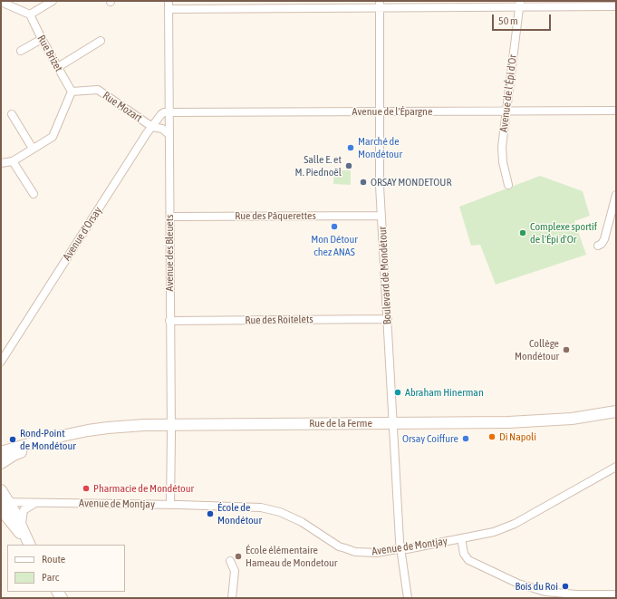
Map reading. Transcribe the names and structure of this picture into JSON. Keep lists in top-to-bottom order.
{
  "streets": {
    "street": [
      "Rue Brizet",
      "Avenue de l'Épi d'Or",
      "Rue Mozart",
      "Avenue de l'Épargne",
      "Rue des Pâquerettes",
      "Avenue d'Orsay",
      "Avenue des Bleuets",
      "Boulevard de Mondétour",
      "Rue des Roitelets",
      "Rue de la Ferme",
      "Avenue de Montjay"
    ]
  },
  "crossings": [
    ["Rue Brizet", "Rue Mozart"],
    ["Avenue de l'Épi d'Or", "Avenue de l'Épargne"],
    ["Rue Mozart", "Avenue d'Orsay"],
    ["Rue Mozart", "Avenue des Bleuets"],
    ["Avenue de l'Épargne", "Avenue d'Orsay"],
    ["Avenue de l'Épargne", "Avenue des Bleuets"],
    ["Avenue de l'Épargne", "Boulevard de Mondétour"],
    ["Rue des Pâquerettes", "Avenue des Bleuets"],
    ["Rue des Pâquerettes", "Boulevard de Mondétour"],
    ["Avenue d'Orsay", "Avenue des Bleuets"],
    ["Avenue des Bleuets", "Rue des Roitelets"],
    ["Avenue des Bleuets", "Rue de la Ferme"],
    ["Avenue des Bleuets", "Avenue de Montjay"],
    ["Boulevard de Mondétour", "Rue des Roitelets"],
    ["Boulevard de Mondétour", "Rue de la Ferme"],
    ["Boulevard de Mondétour", "Avenue de Montjay"]
  ],
  "places": [
    "Marché de Mondétour",
    "Salle E. et M. Piednoël",
    "ORSAY MONDETOUR",
    "Mon Détour chez ANAS",
    "Complexe sportif de l'Épi d'Or",
    "Collège Mondétour",
    "Abraham Hinerman",
    "Di Napoli",
    "Orsay Coiffure",
    "Rond-Point de Mondétour",
    "Pharmacie de Mondétour",
    "École de Mondétour",
    "École élémentaire Hameau de Mondetour",
    "Bois du Roi"
  ],
  "legend": ["Route", "Parc"],
  "scale_bar": "50 m"
}
